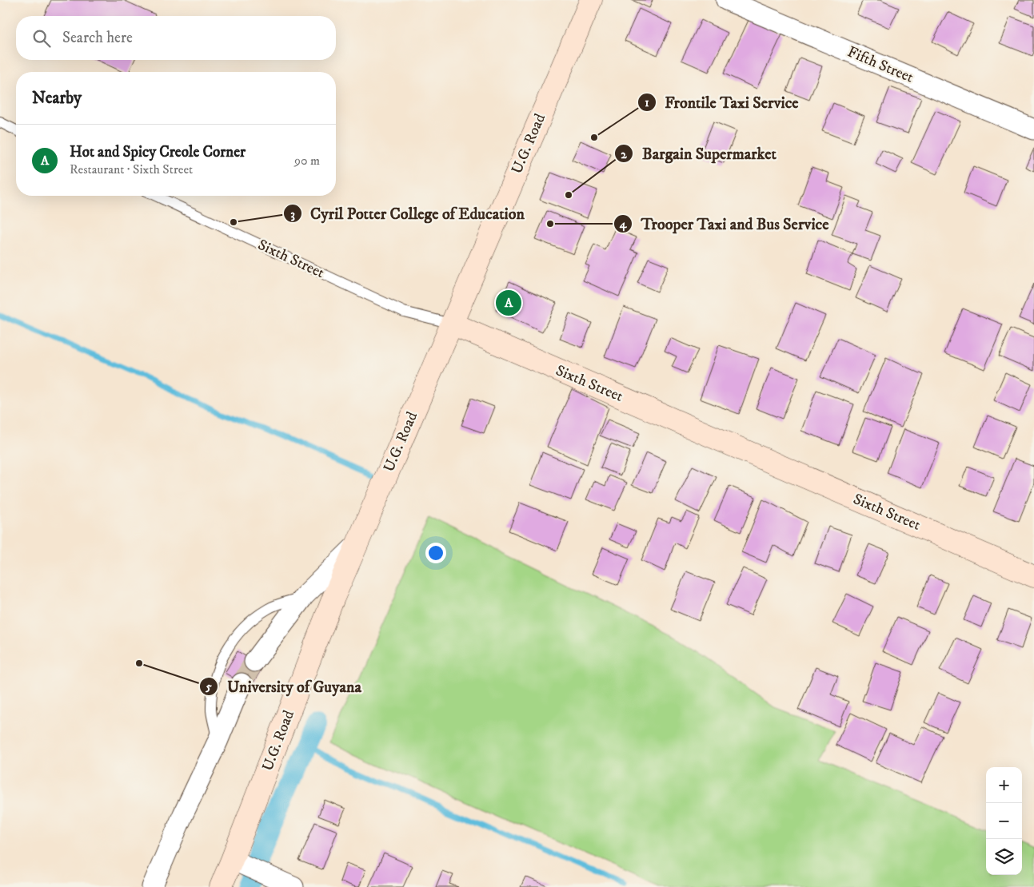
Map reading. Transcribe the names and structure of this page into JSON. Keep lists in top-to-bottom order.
{
  "streets": {
    "street": ["Fifth Street", "U.G. Road", "Sixth Street"]
  },
  "crossings": [
    ["U.G. Road", "Sixth Street"]
  ],
  "places": [
    "Frontile Taxi Service",
    "Bargain Supermarket",
    "Cyril Potter College of Education",
    "Trooper Taxi and Bus Service",
    "University of Guyana"
  ],
  "page": {
    "search": "Search here",
    "heading": "Nearby",
    "list": [
      {
        "mark": "A",
        "name": "Hot and Spicy Creole Corner",
        "note": "Restaurant · Sixth Street",
        "value": "90 m"
      }
    ],
    "pins": "A",
    "map_buttons": ["+", "−"]
  }
}
